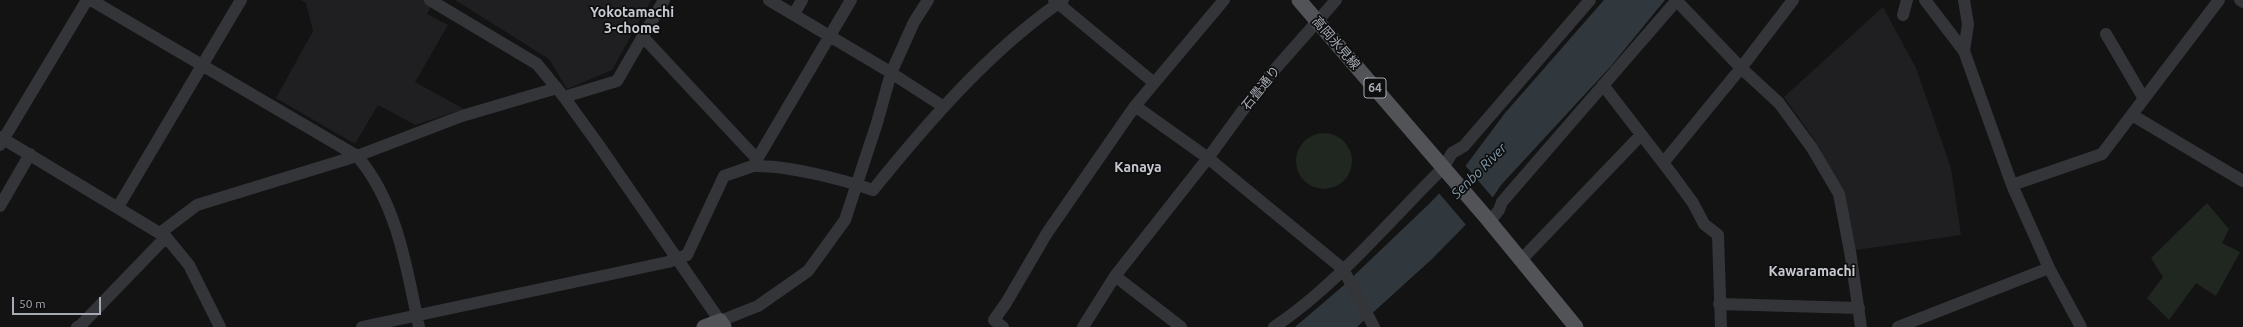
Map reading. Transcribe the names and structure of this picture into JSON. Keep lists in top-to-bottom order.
{
  "streets": {
    "main road": ["高岡氷見線", "64"],
    "street": ["石畳通り"]
  },
  "crossings": [
    ["高岡氷見線", "石畳通り"],
    ["高岡氷見線", "64"]
  ],
  "districts": ["Yokotamachi 3-chome", "Kanaya", "Kawaramachi"],
  "water": ["Senbo River"],
  "scale_bar": "50 m"
}
